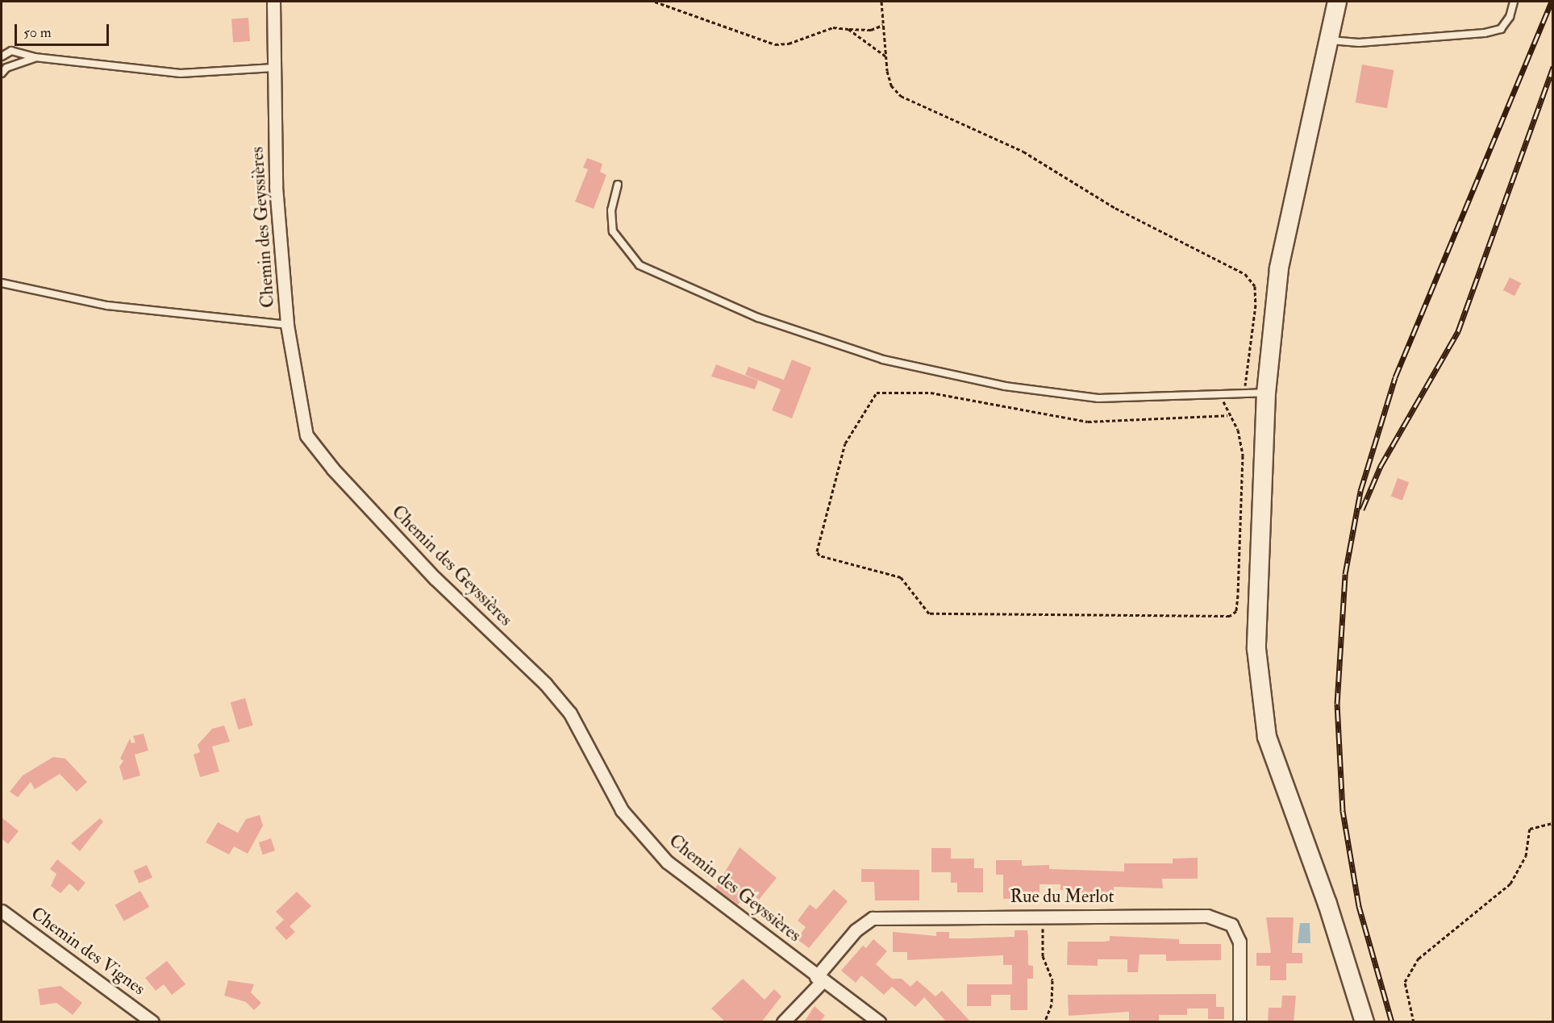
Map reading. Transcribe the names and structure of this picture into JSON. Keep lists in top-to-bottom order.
{
  "streets": {
    "street": ["Chemin des Geyssières", "Rue du Merlot", "Chemin des Vignes"]
  },
  "crossings": [
    ["Chemin des Geyssières", "Rue du Merlot"]
  ],
  "scale_bar": "50 m"
}
